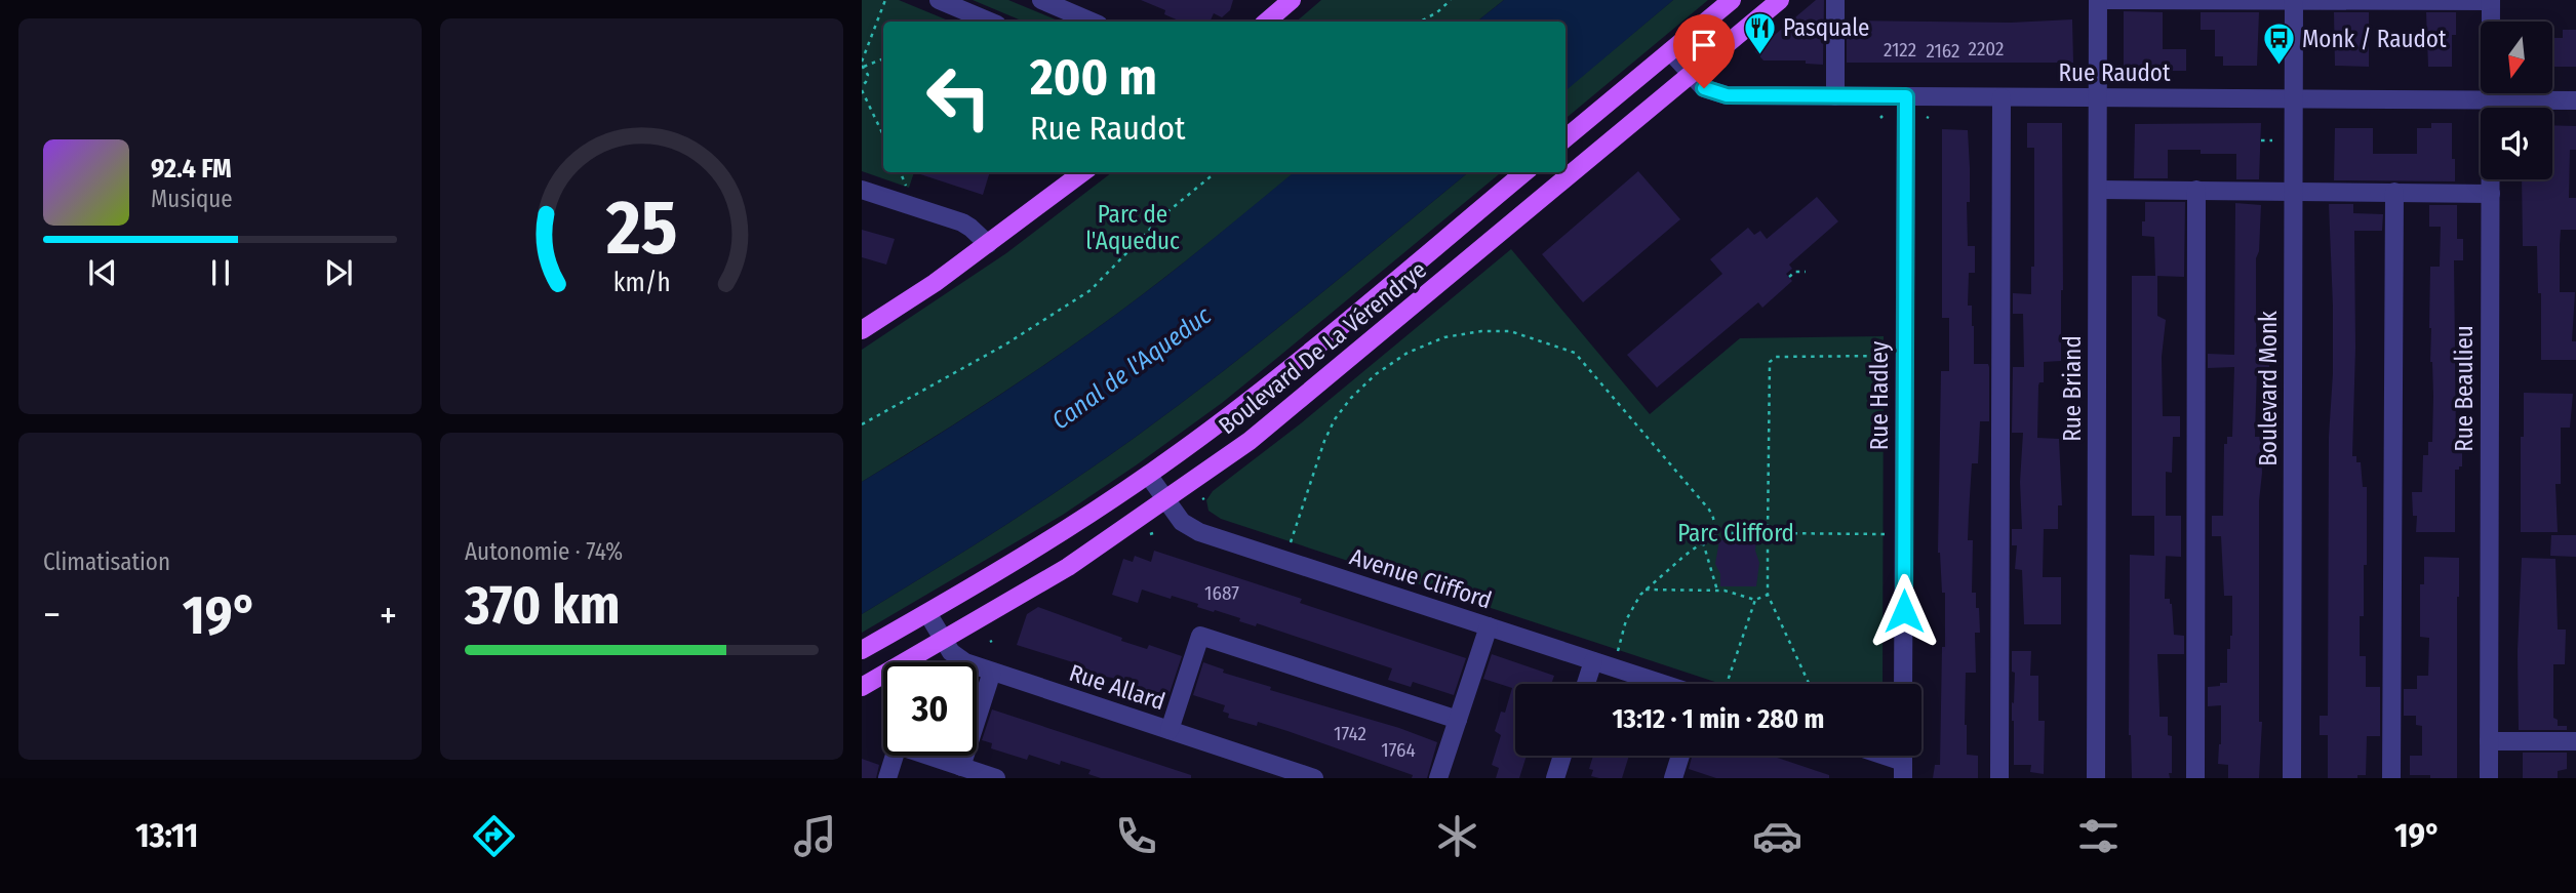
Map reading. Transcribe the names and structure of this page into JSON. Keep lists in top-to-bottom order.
{
  "streets": {
    "main road": ["Boulevard De La Vérendrye"],
    "street": [
      "Rue Raudot",
      "Rue Briand",
      "Boulevard Monk",
      "Rue Beaulieu",
      "Rue Hadley",
      "Avenue Clifford",
      "Rue Allard"
    ]
  },
  "crossings": [
    ["Rue Raudot", "Boulevard De La Vérendrye"],
    ["Rue Raudot", "Rue Briand"],
    ["Rue Raudot", "Boulevard Monk"],
    ["Rue Raudot", "Rue Beaulieu"],
    ["Rue Raudot", "Rue Hadley"],
    ["Boulevard De La Vérendrye", "Avenue Clifford"],
    ["Boulevard De La Vérendrye", "Rue Allard"]
  ],
  "water": ["Canal de l'Aqueduc"],
  "parks": ["Parc de l'Aqueduc", "Parc Clifford"],
  "places": {
    "restaurant": ["Pasquale"],
    "bus stop": ["Monk / Raudot"]
  },
  "house_numbers": [
    "2202",
    "2122",
    "2162",
    "1687",
    "1742",
    "1764"
  ],
  "north": "bottom",
  "page": {
    "turn": ["200 m", "Rue Raudot"],
    "song": ["92.4 FM", "Musique"],
    "tile": [
      "Climatisation",
      ["Autonomie · 74%", "370 km"]
    ],
    "heat": ["−", "19°", "+"],
    "limit": "30",
    "trip": "13:12 · 1 min · 280 m",
    "tabs": ["13:11", "19°"],
    "gauge": ["25", "km/h"]
  }
}
